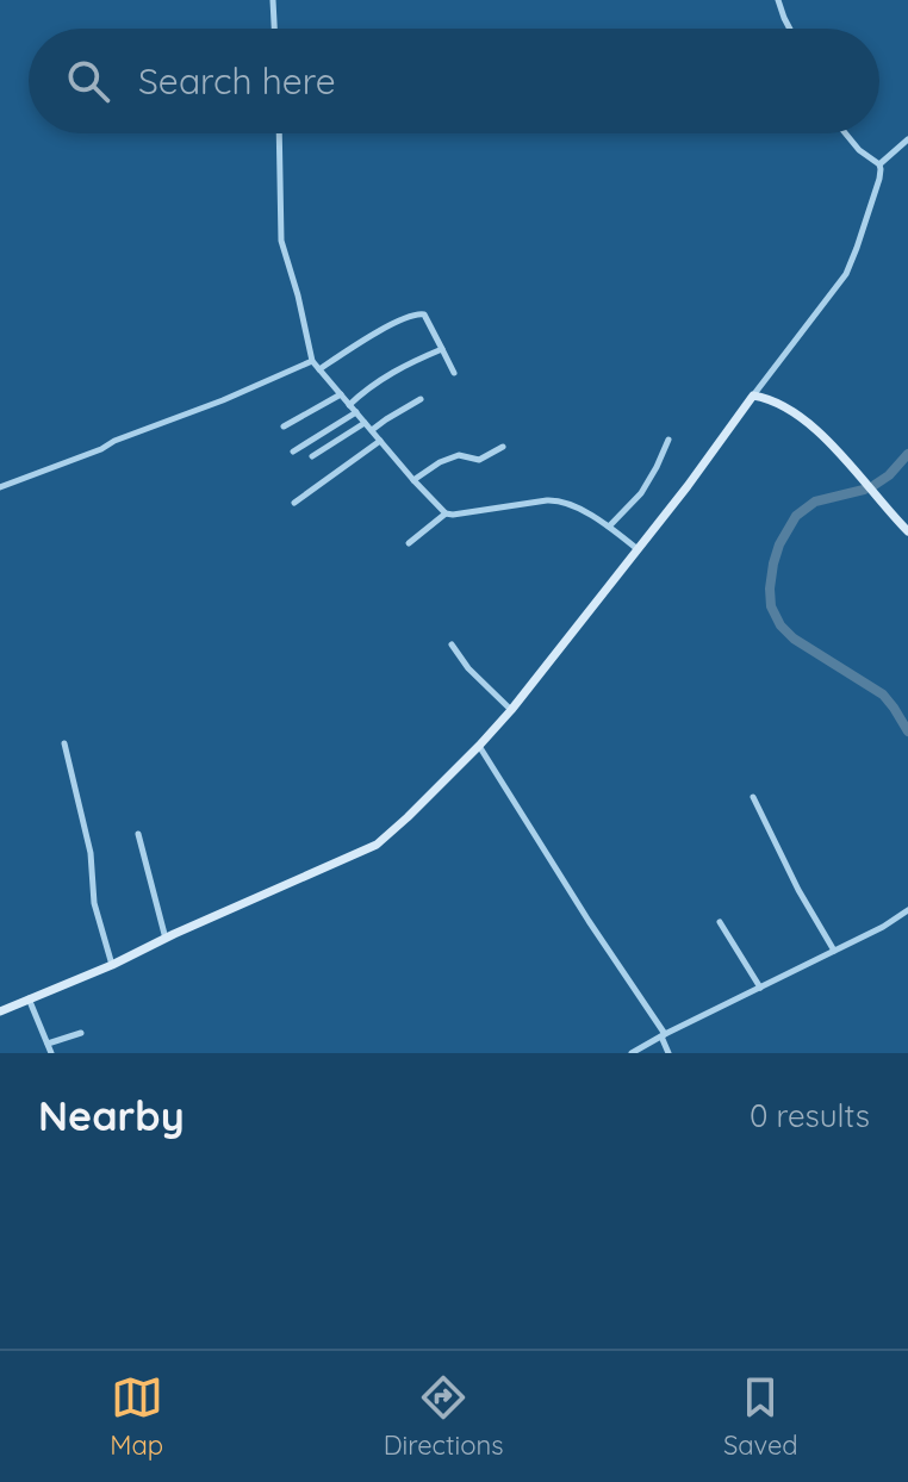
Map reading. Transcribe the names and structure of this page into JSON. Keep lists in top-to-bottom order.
{
  "page": {
    "search": "Search here",
    "heading": ["Nearby", "0 results"],
    "nav": ["Map", "Directions", "Saved"]
  }
}
